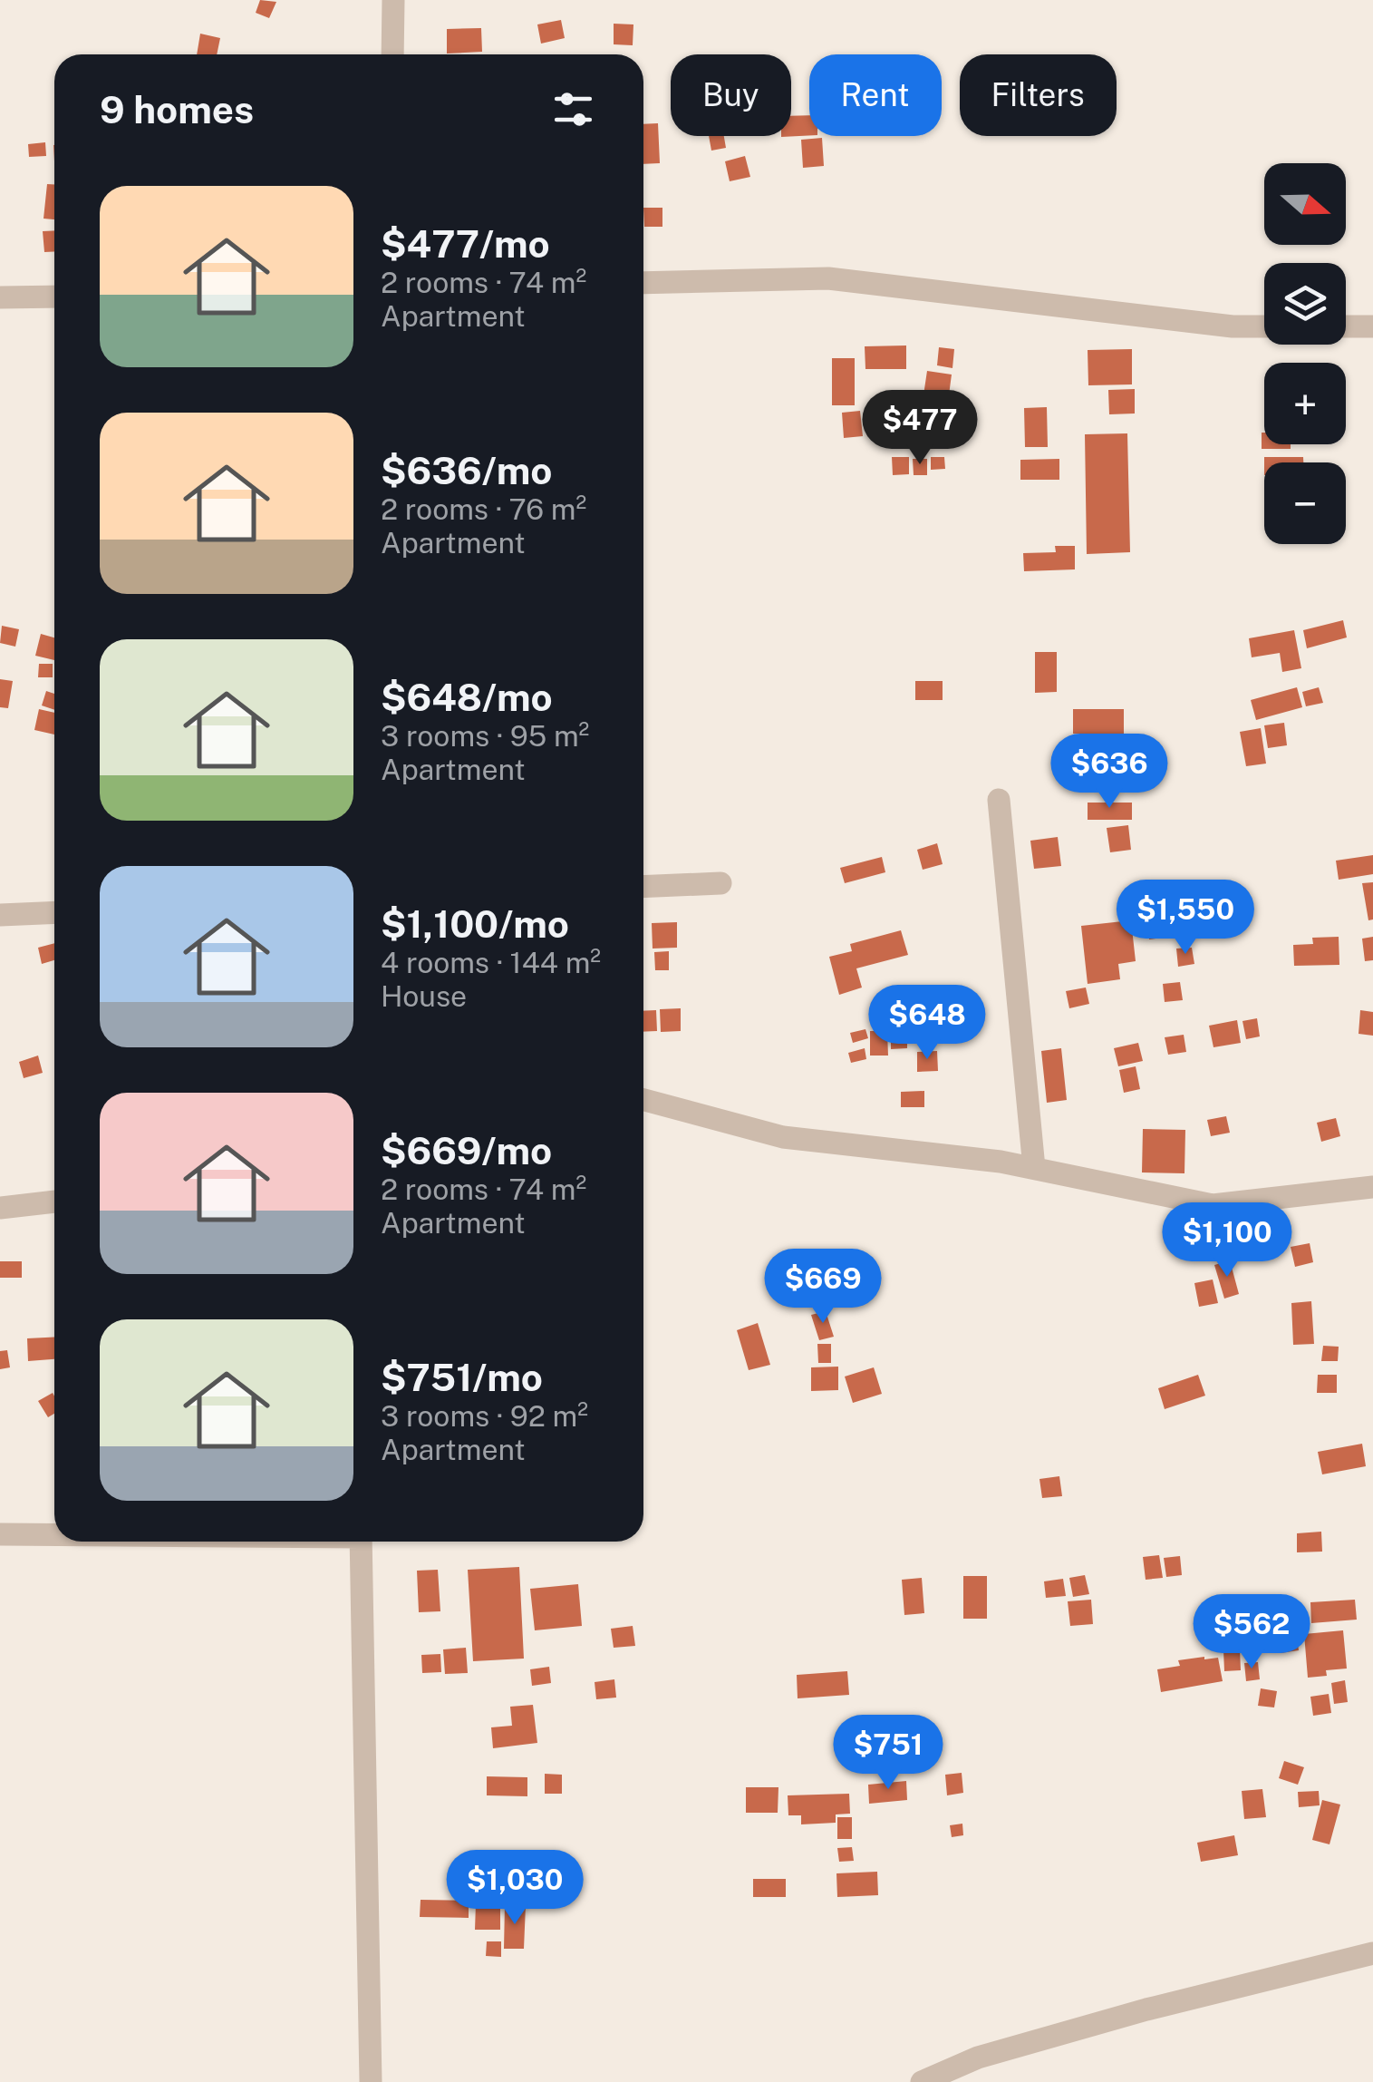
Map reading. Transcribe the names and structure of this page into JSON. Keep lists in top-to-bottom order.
{
  "north": "right",
  "page": {
    "chip": ["Buy", "Rent", "Filters"],
    "heading": "9 homes",
    "map_buttons": ["+", "−"],
    "list": [
      {
        "name": "$477/mo",
        "note": "2 rooms · 74 m² · Apartment"
      },
      {
        "name": "$636/mo",
        "note": "2 rooms · 76 m² · Apartment"
      },
      {
        "name": "$648/mo",
        "note": "3 rooms · 95 m² · Apartment"
      },
      {
        "name": "$1,100/mo",
        "note": "4 rooms · 144 m² · House"
      },
      {
        "name": "$669/mo",
        "note": "2 rooms · 74 m² · Apartment"
      },
      {
        "name": "$751/mo",
        "note": "3 rooms · 92 m² · Apartment"
      }
    ],
    "price": [
      "$477",
      "$636",
      "$1,550",
      "$648",
      "$1,100",
      "$669",
      "$562",
      "$751",
      "$1,030"
    ]
  }
}
